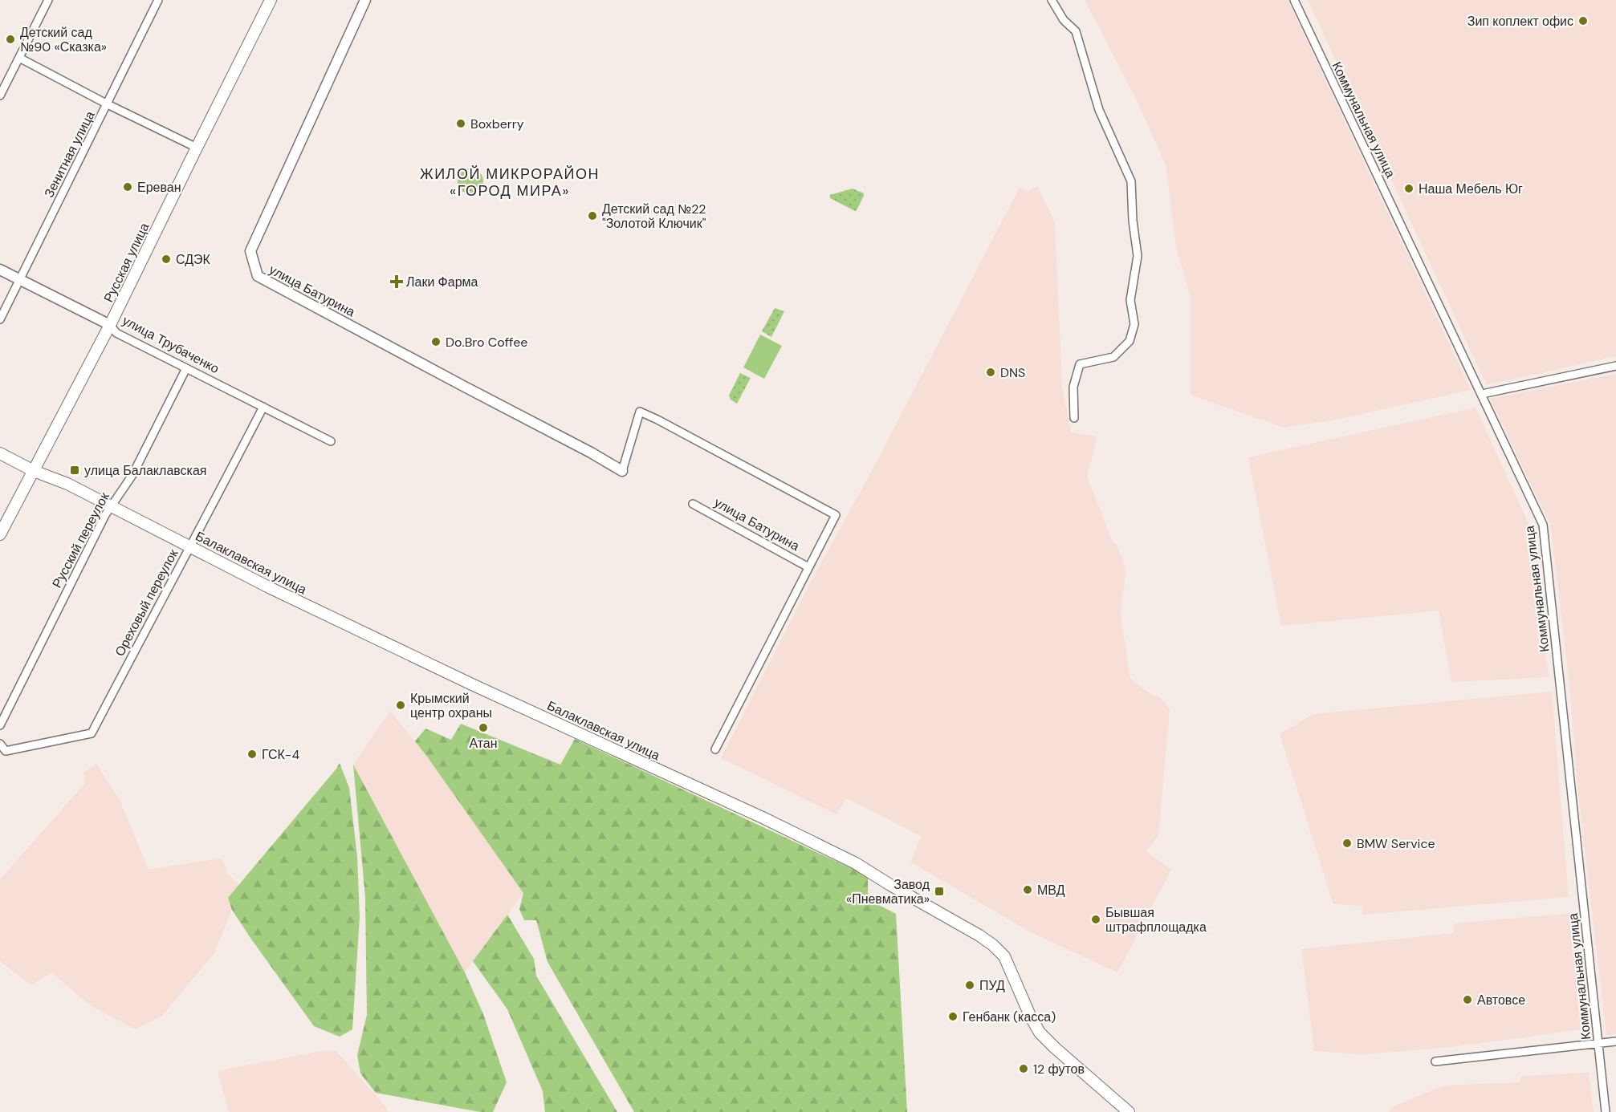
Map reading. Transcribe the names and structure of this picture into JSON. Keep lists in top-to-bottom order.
{
  "streets": {
    "main road": ["Русская улица", "Балаклавская улица"],
    "street": [
      "Коммунальная улица",
      "Зенитная улица",
      "улица Батурина",
      "улица Трубаченко",
      "Русский переулок",
      "Ореховый переулок"
    ]
  },
  "crossings": [
    ["Зенитная улица", "улица Трубаченко"],
    ["Русская улица", "улица Трубаченко"],
    ["Русская улица", "Балаклавская улица"],
    ["улица Трубаченко", "Русский переулок"],
    ["улица Трубаченко", "Ореховый переулок"],
    ["Русский переулок", "Балаклавская улица"],
    ["Балаклавская улица", "Ореховый переулок"]
  ],
  "districts": ["ЖИЛОЙ МИКРОРАЙОН «ГОРОД МИРА»"],
  "places": {
    "other": [
      "Зип коплект офис",
      "Детский сад №90 «Сказка»",
      "Boxberry",
      "Ереван",
      "Наша Мебель Юг",
      "Детский сад №22 \"Золотой Ключик\"",
      "СДЭК",
      "Do.Bro Coffee",
      "DNS",
      "Крымский центр охраны",
      "Атан",
      "ГСК-4",
      "BMW Service",
      "МВД",
      "Бывшая штрафплощадка",
      "ПУД",
      "Автовсе",
      "Генбанк (касса)",
      "12 футов"
    ],
    "health": ["Лаки Фарма"],
    "transit": ["улица Балаклавская", "Завод «Пневматика»"]
  }
}
